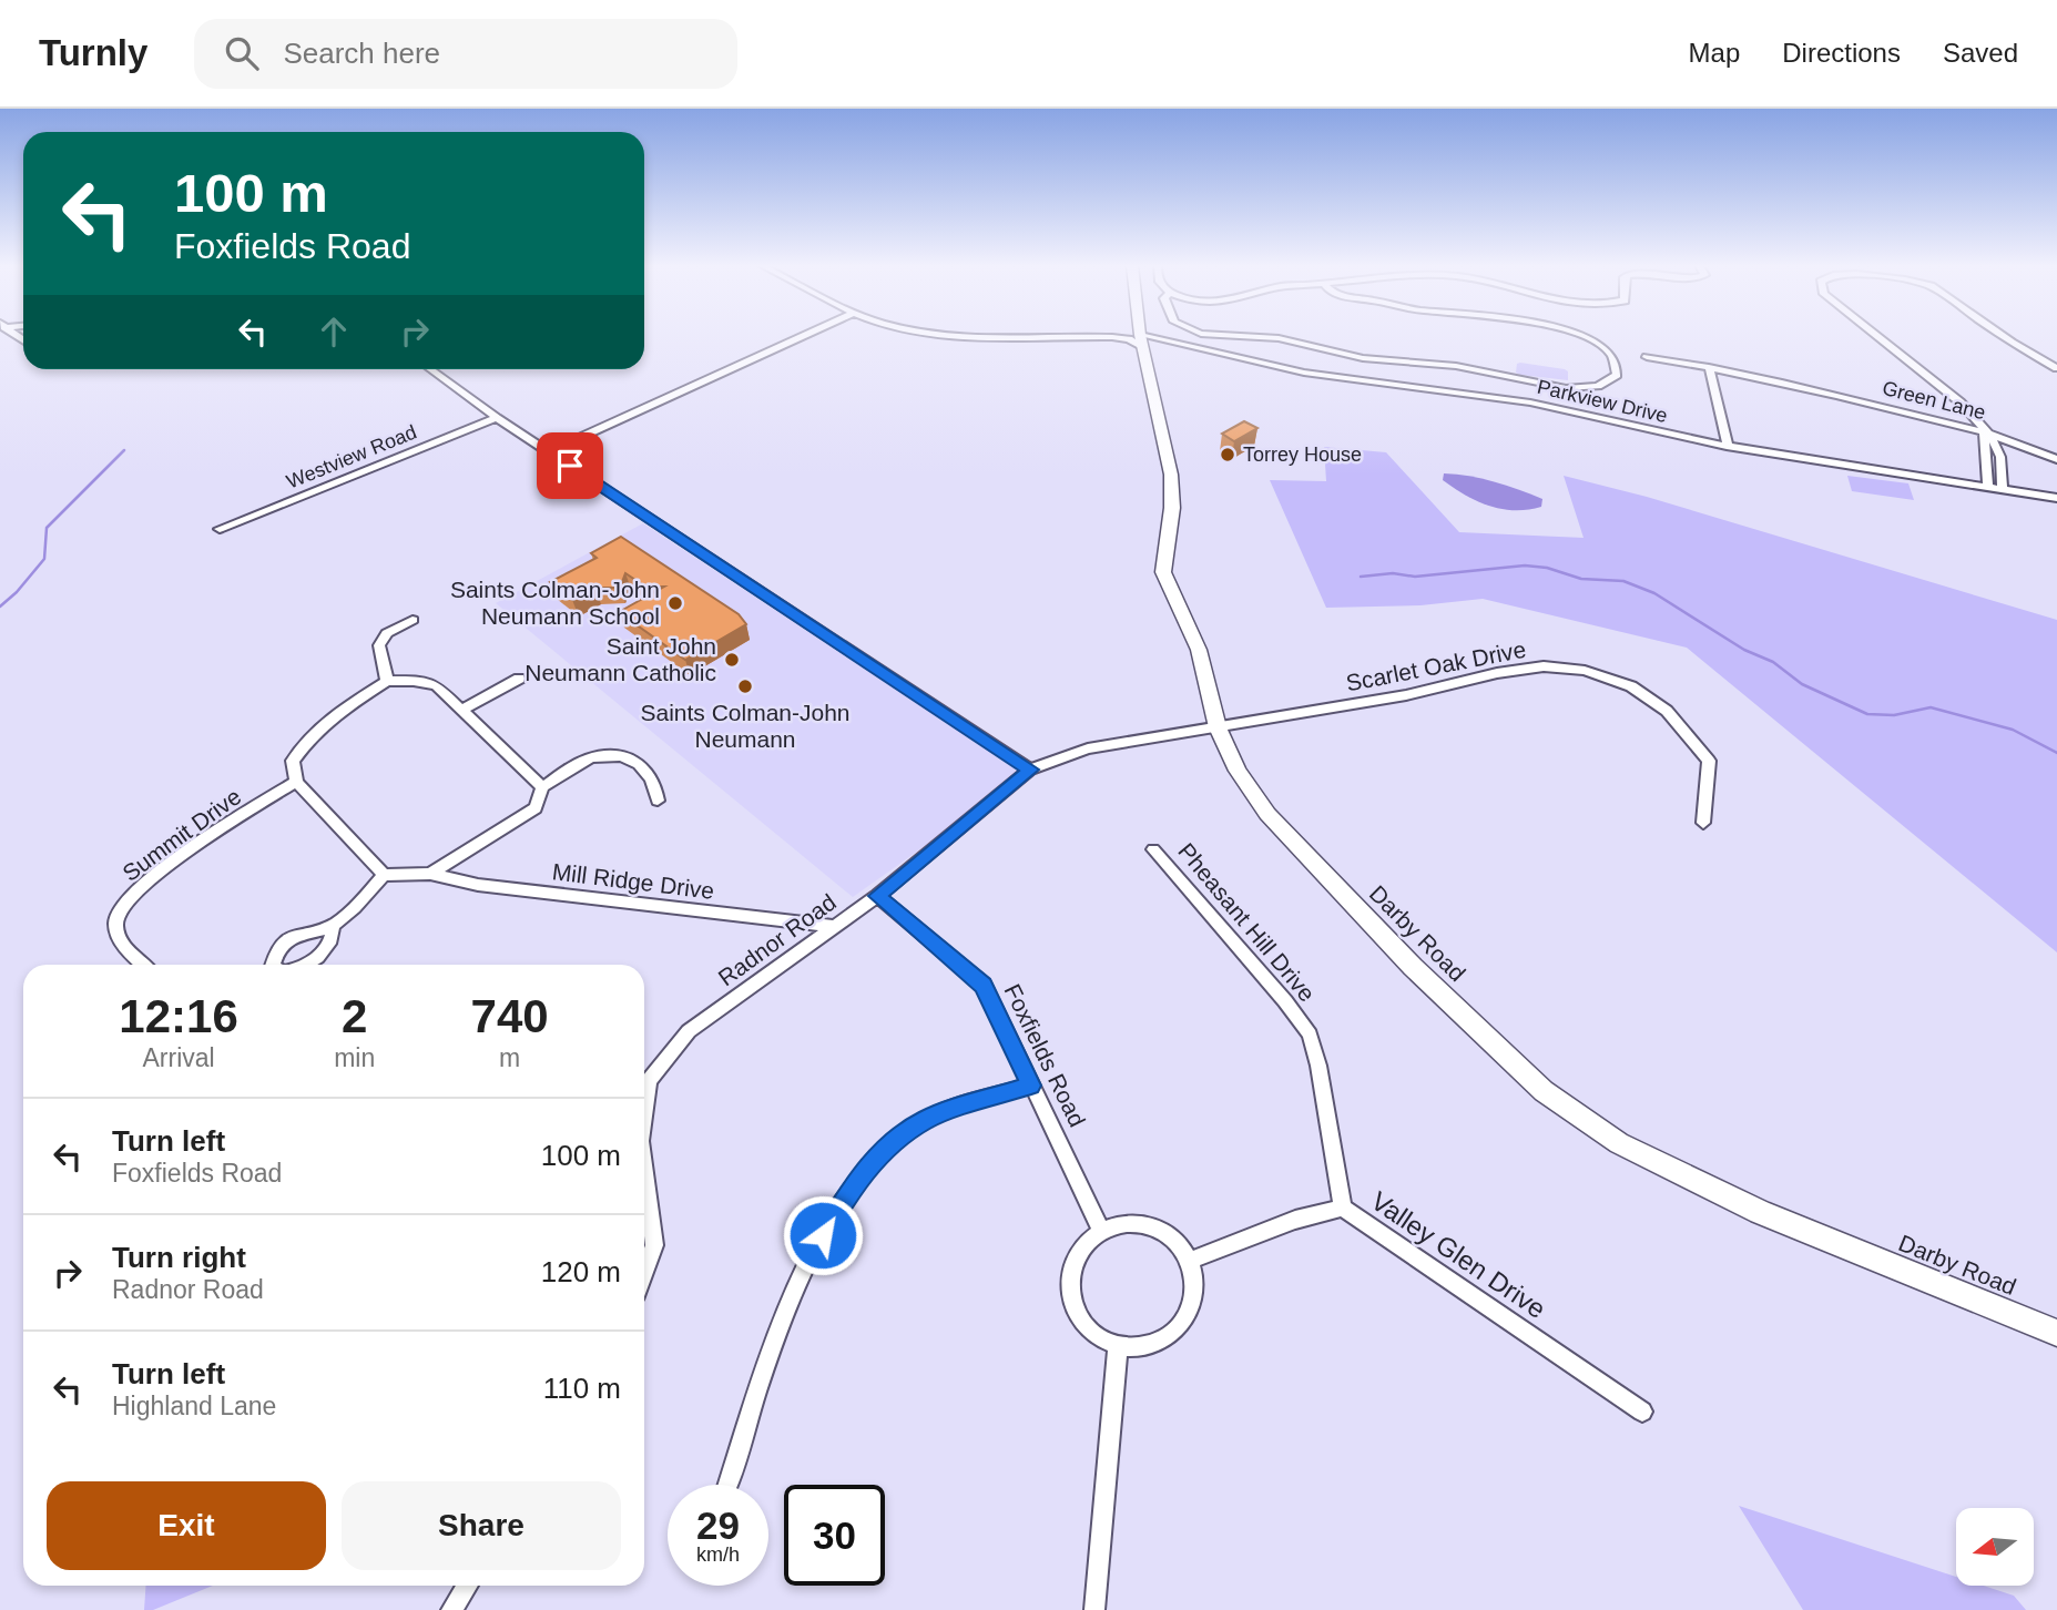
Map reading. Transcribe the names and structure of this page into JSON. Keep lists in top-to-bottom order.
{
  "streets": {
    "main road": ["Darby Road"],
    "street": [
      "Green Lane",
      "Parkview Drive",
      "Westview Road",
      "Scarlet Oak Drive",
      "Summit Drive",
      "Mill Ridge Drive",
      "Pheasant Hill Drive",
      "Radnor Road",
      "Foxfields Road",
      "Valley Glen Drive"
    ]
  },
  "crossings": [
    ["Scarlet Oak Drive", "Darby Road"],
    ["Scarlet Oak Drive", "Radnor Road"],
    ["Summit Drive", "Mill Ridge Drive"],
    ["Mill Ridge Drive", "Radnor Road"],
    ["Pheasant Hill Drive", "Valley Glen Drive"],
    ["Darby Road", "Radnor Road"],
    ["Radnor Road", "Foxfields Road"],
    ["Foxfields Road", "Valley Glen Drive"]
  ],
  "places": [
    "Torrey House",
    "Saints Colman-John Neumann School",
    "Saint John Neumann Catholic",
    "Saints Colman-John Neumann"
  ],
  "north": "left",
  "page": {
    "header": "Turnly",
    "search": "Search here",
    "nav": ["Map", "Directions", "Saved"],
    "turn": ["100 m", "Foxfields Road"],
    "eta": [
      "12:16",
      "Arrival",
      "2",
      "min",
      "740",
      "m"
    ],
    "list": [
      {
        "name": "Turn left",
        "note": "Foxfields Road",
        "value": "100 m"
      },
      {
        "name": "Turn right",
        "note": "Radnor Road",
        "value": "120 m"
      },
      {
        "name": "Turn left",
        "note": "Highland Lane",
        "value": "110 m"
      }
    ],
    "buttons": ["Exit", "Share"],
    "speed": "29 km/h",
    "limit": "30"
  }
}
